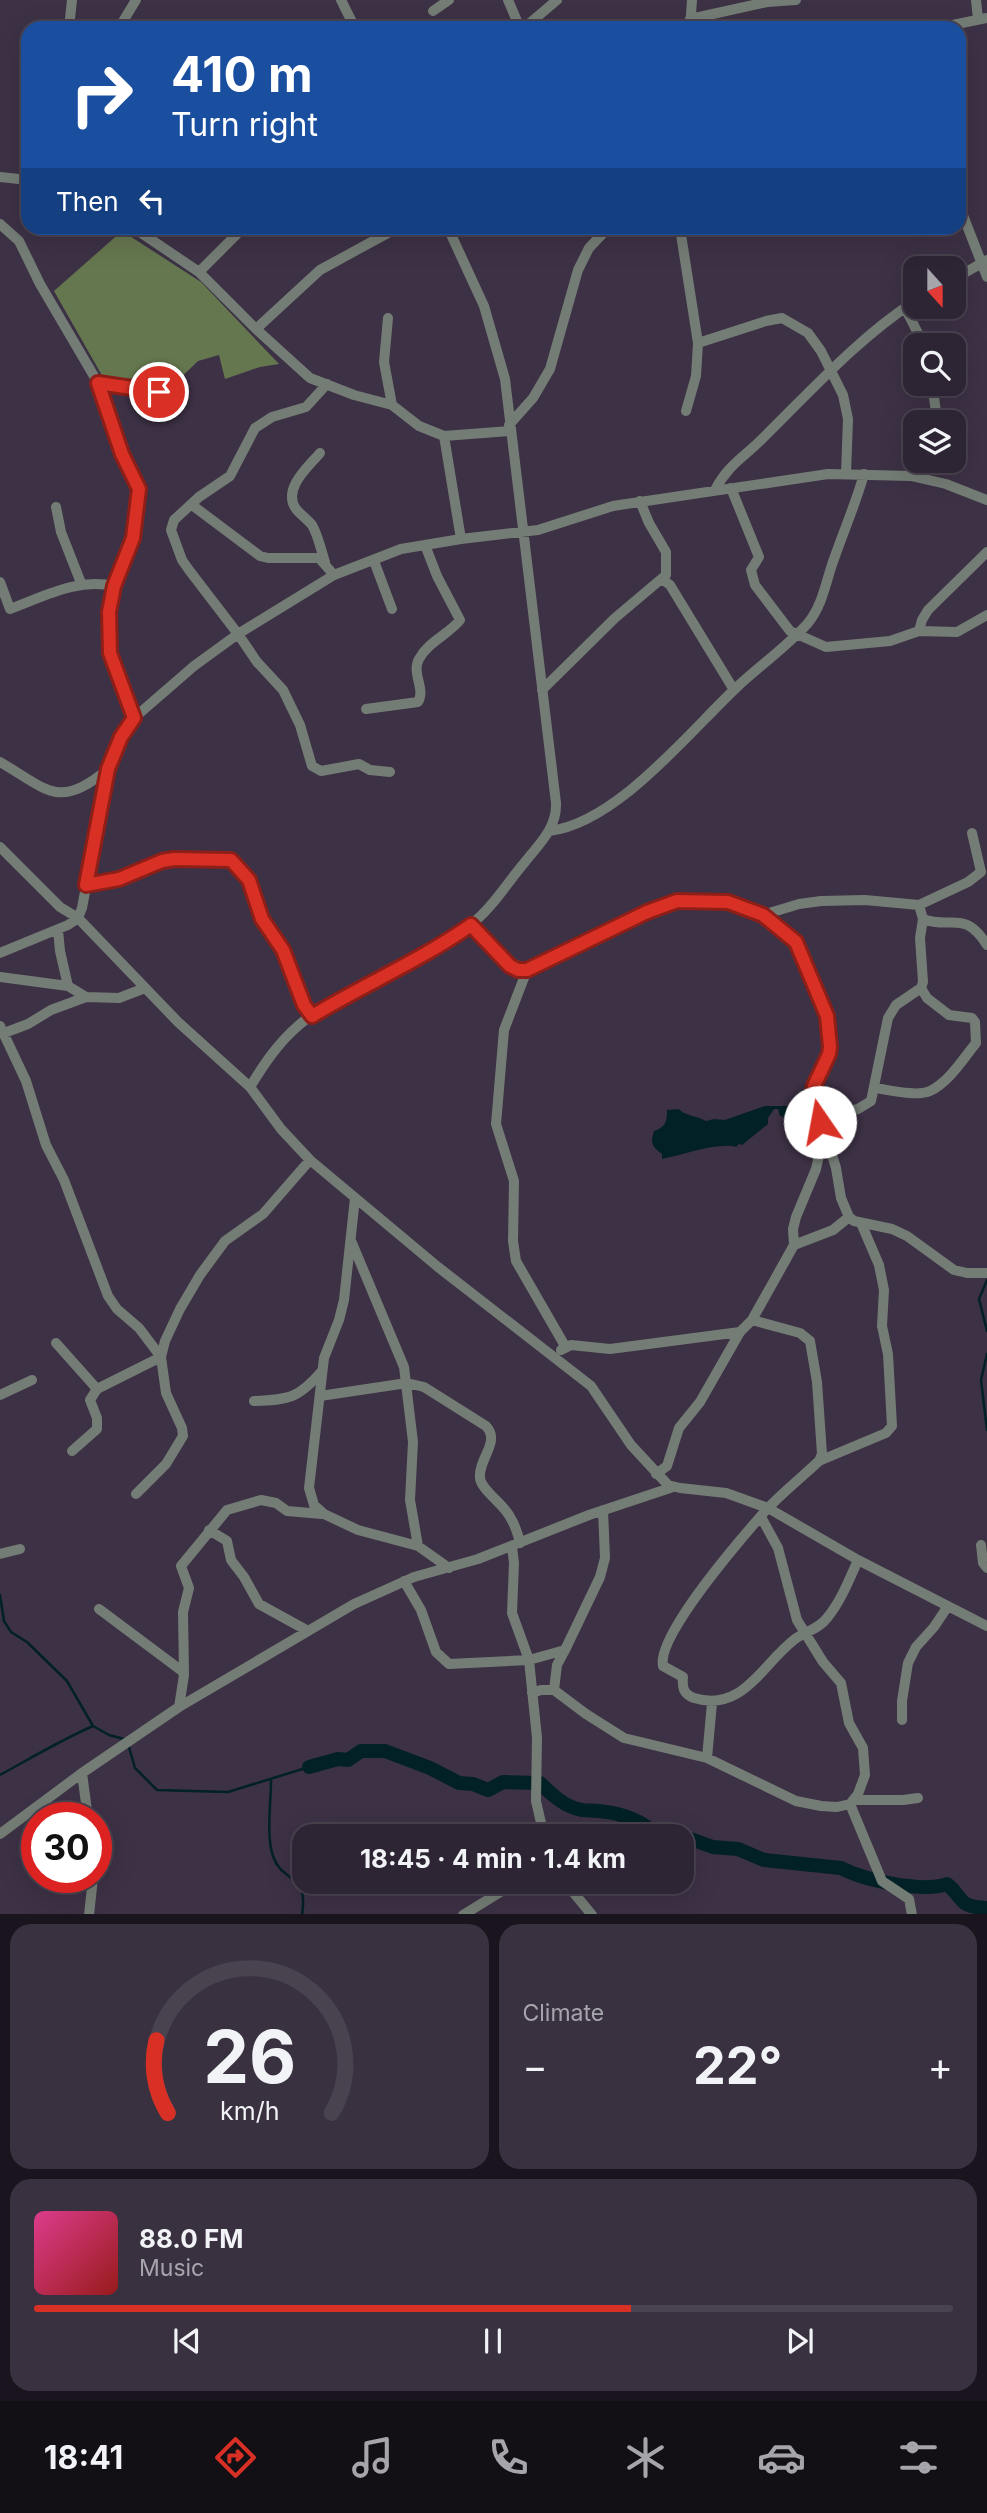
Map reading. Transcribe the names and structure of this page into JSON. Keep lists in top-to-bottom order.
{
  "north": "bottom",
  "page": {
    "turn": ["410 m", "Turn right"],
    "then": "Then",
    "limit": "30",
    "trip": "18:45 · 4 min · 1.4 km",
    "tile": "Climate",
    "heat": ["−", "22°", "+"],
    "song": ["88.0 FM", "Music"],
    "tabs": "18:41",
    "gauge": ["26", "km/h"]
  }
}
